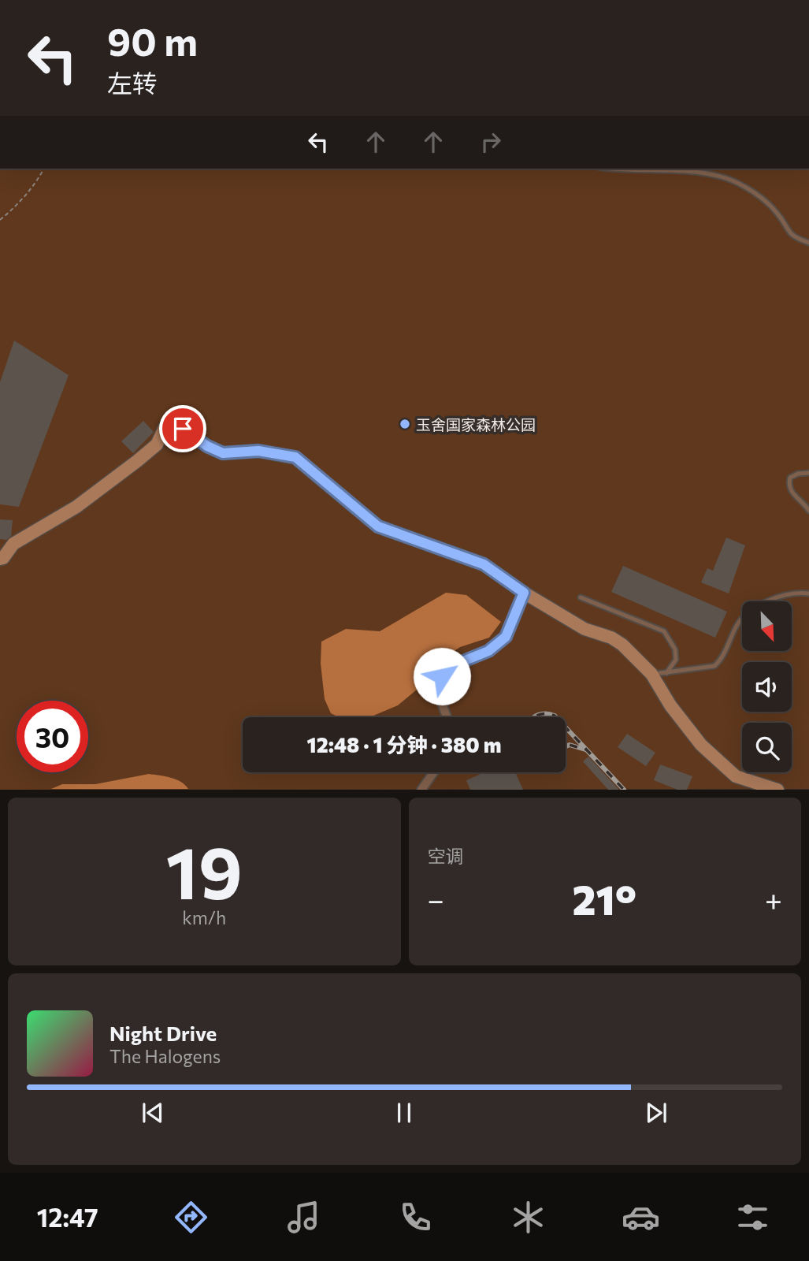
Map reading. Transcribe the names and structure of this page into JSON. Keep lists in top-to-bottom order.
{
  "places": ["玉舍国家森林公园"],
  "north": "bottom right",
  "page": {
    "turn": ["90 m", "左转"],
    "limit": "30",
    "trip": "12:48 · 1 分钟 · 380 m",
    "tile": [
      ["19", "km/h"],
      "空调"
    ],
    "heat": ["−", "21°", "+"],
    "song": ["Night Drive", "The Halogens"],
    "tabs": "12:47"
  }
}
